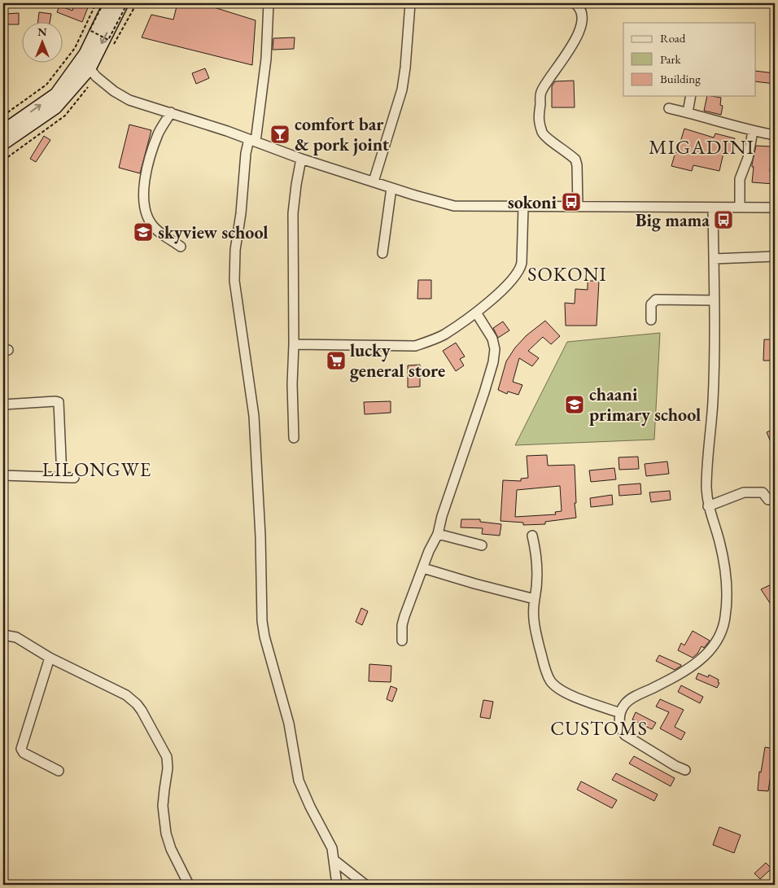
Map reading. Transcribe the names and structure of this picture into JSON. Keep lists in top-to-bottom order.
{
  "districts": [
    "MIGADINI",
    "SOKONI",
    "LILONGWE",
    "CUSTOMS"
  ],
  "places": {
    "bar": ["comfort bar & pork joint"],
    "bus stop": ["sokoni", "Big mama"],
    "school or university": ["skyview school", "chaani primary school"],
    "supermarket": ["lucky general store"]
  },
  "legend": ["Road", "Park", "Building"],
  "north": "top"
}
